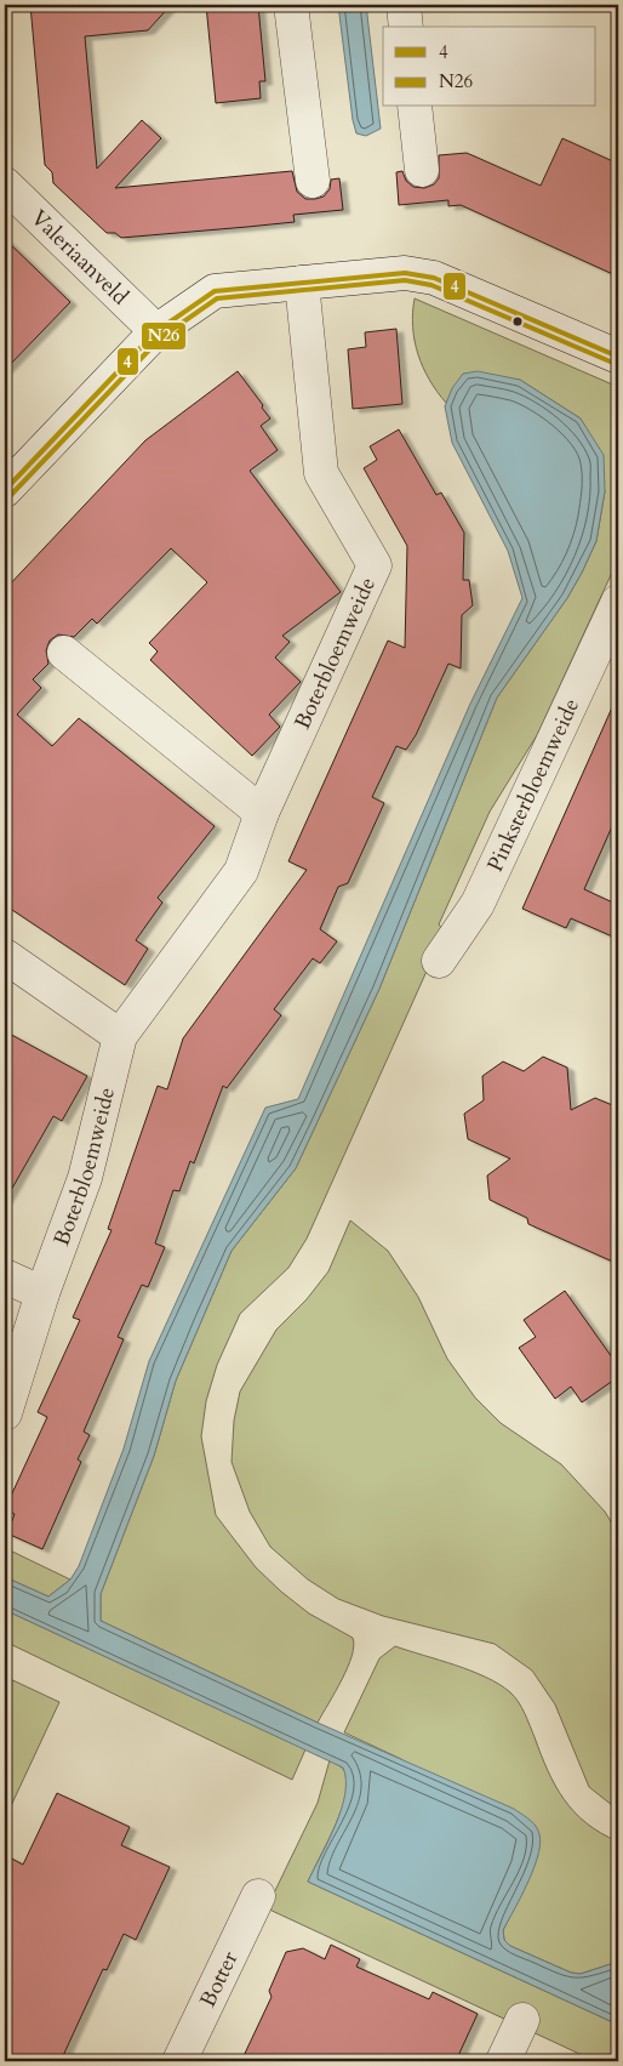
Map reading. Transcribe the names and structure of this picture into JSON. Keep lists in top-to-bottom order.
{
  "streets": {
    "street": [
      "Valeriaanveld",
      "Boterbloemweide",
      "Pinksterbloemweide",
      "Botter"
    ]
  },
  "lines": ["transit line 4", "transit line N26"],
  "legend": ["4", "N26"]
}
